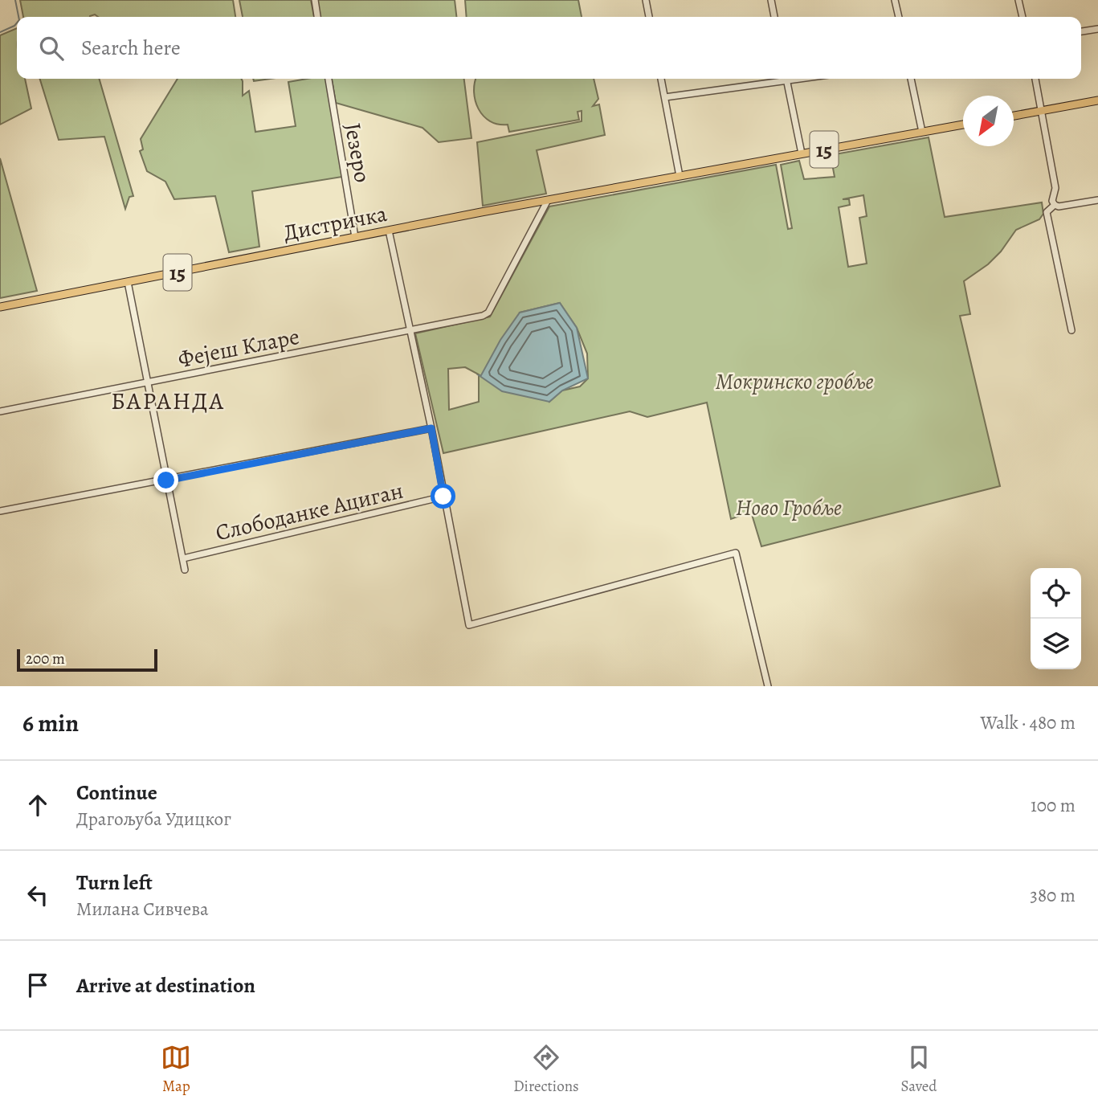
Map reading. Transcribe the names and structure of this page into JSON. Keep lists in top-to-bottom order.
{
  "streets": {
    "main road": ["15", "Дистричка"],
    "street": ["Језеро", "Фејеш Кларе", "Слободанке Ациган"]
  },
  "crossings": [
    ["15", "Дистричка"],
    ["Језеро", "Дистричка"],
    ["Дистричка", "Фејеш Кларе"]
  ],
  "districts": ["БАРАНДА"],
  "parks": ["Мокринско гробље", "Ново Гробље"],
  "scale_bar": "200 m",
  "north": "bottom left",
  "page": {
    "search": "Search here",
    "scale": "200 m",
    "heading": ["6 min", "Walk · 480 m"],
    "list": [
      ["Continue", "Драгољуба Удицког", "100 m"],
      ["Turn left", "Милана Сивчева", "380 m"],
      "Arrive at destination"
    ],
    "nav": ["Map", "Directions", "Saved"]
  }
}
